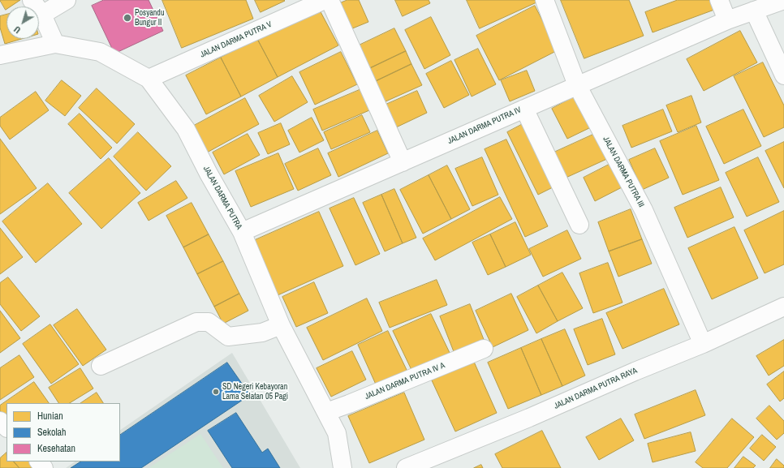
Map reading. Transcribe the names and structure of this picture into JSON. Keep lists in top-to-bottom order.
{
  "streets": {
    "street": [
      "JALAN DARMA PUTRA V",
      "JALAN DARMA PUTRA IV",
      "JALAN DARMA PUTRA III",
      "JALAN DARMA PUTRA",
      "JALAN DARMA PUTRA IV A",
      "JALAN DARMA PUTRA RAYA"
    ]
  },
  "crossings": [
    ["JALAN DARMA PUTRA V", "JALAN DARMA PUTRA"],
    ["JALAN DARMA PUTRA IV", "JALAN DARMA PUTRA III"],
    ["JALAN DARMA PUTRA IV", "JALAN DARMA PUTRA"],
    ["JALAN DARMA PUTRA III", "JALAN DARMA PUTRA RAYA"],
    ["JALAN DARMA PUTRA", "JALAN DARMA PUTRA IV A"]
  ],
  "places": ["Posyandu Bungur II", "SD Negeri Kebayoran Lama Selatan 05 Pagi"],
  "legend": ["Hunian", "Sekolah", "Kesehatan"],
  "north": "bottom left"
}
